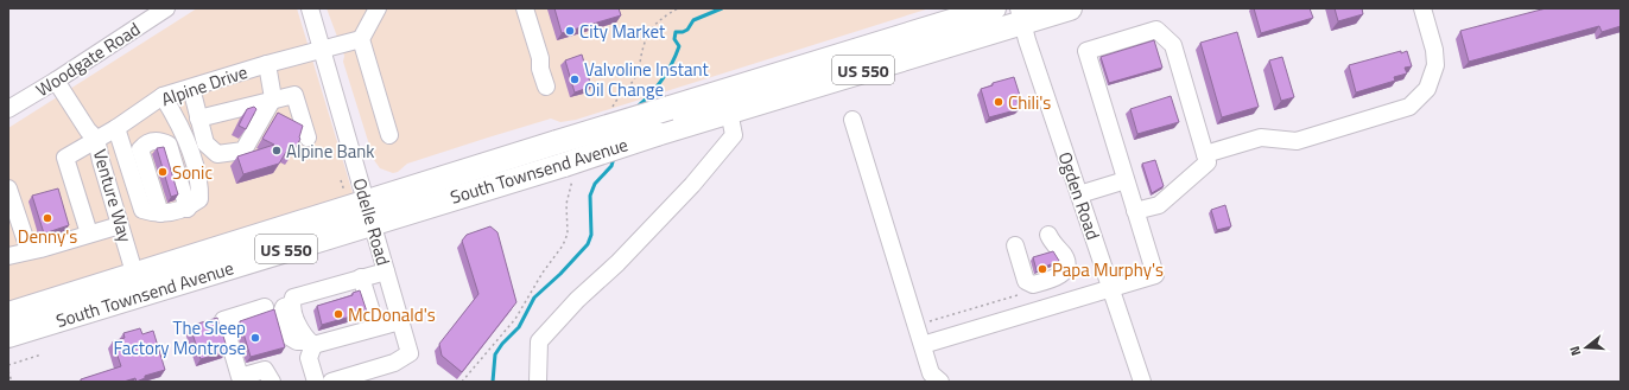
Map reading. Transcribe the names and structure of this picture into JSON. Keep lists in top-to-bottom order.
{
  "streets": {
    "highway": ["US 550", "South Townsend Avenue"],
    "street": [
      "Woodgate Road",
      "Alpine Drive",
      "Venture Way",
      "Ogden Road",
      "Odelle Road"
    ]
  },
  "crossings": [
    ["Woodgate Road", "Venture Way"],
    ["Alpine Drive", "Venture Way"],
    ["Alpine Drive", "Odelle Road"],
    ["South Townsend Avenue", "Venture Way"],
    ["South Townsend Avenue", "Ogden Road"],
    ["South Townsend Avenue", "Odelle Road"]
  ],
  "places": [
    "City Market",
    "Valvoline Instant Oil Change",
    "Chili's",
    "Alpine Bank",
    "Sonic",
    "Denny's",
    "Papa Murphy's",
    "McDonald's",
    "The Sleep Factory Montrose"
  ],
  "north": "left"
}
